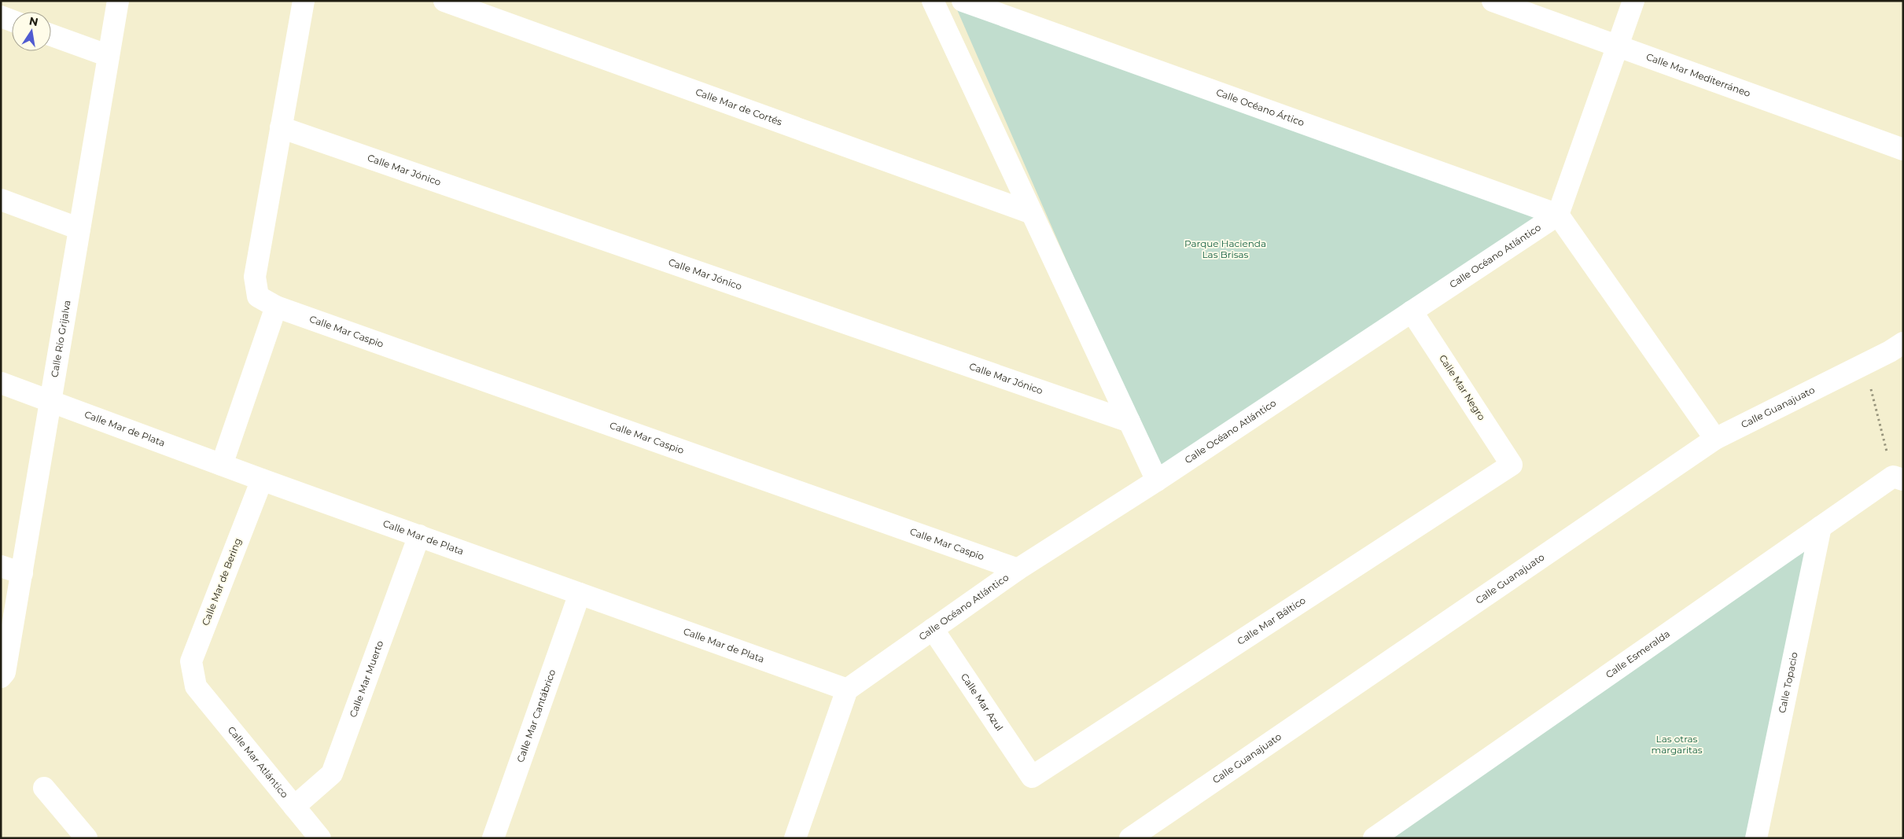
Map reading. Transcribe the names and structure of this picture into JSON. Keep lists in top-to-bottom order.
{
  "streets": {
    "street": [
      "Calle Mar Mediterráneo",
      "Calle Mar de Cortés",
      "Calle Océano Ártico",
      "Calle Mar Jónico",
      "Calle Océano Atlántico",
      "Calle Mar Caspio",
      "Calle Río Grijalva",
      "Calle Mar Negro",
      "Calle Guanajuato",
      "Calle Mar de Plata",
      "Calle Mar de Bering",
      "Calle Mar Báltico",
      "Calle Esmeralda",
      "Calle Mar Muerto",
      "Calle Topacio",
      "Calle Mar Azul",
      "Calle Mar Cantábrico",
      "Calle Mar Atlántico"
    ]
  },
  "crossings": [
    ["Calle Océano Ártico", "Calle Océano Atlántico"],
    ["Calle Mar Jónico", "Calle Mar Caspio"],
    ["Calle Océano Atlántico", "Calle Mar Caspio"],
    ["Calle Océano Atlántico", "Calle Mar Negro"],
    ["Calle Océano Atlántico", "Calle Mar de Plata"],
    ["Calle Océano Atlántico", "Calle Mar Azul"],
    ["Calle Río Grijalva", "Calle Mar de Plata"],
    ["Calle Mar Negro", "Calle Mar Báltico"],
    ["Calle Mar de Plata", "Calle Mar de Bering"],
    ["Calle Mar de Plata", "Calle Mar Muerto"],
    ["Calle Mar de Plata", "Calle Mar Cantábrico"],
    ["Calle Mar de Bering", "Calle Mar Atlántico"],
    ["Calle Mar Báltico", "Calle Mar Azul"],
    ["Calle Esmeralda", "Calle Topacio"],
    ["Calle Mar Muerto", "Calle Mar Atlántico"]
  ],
  "parks": ["Parque Hacienda Las Brisas", "Las otras margaritas"],
  "north": "top"
}
